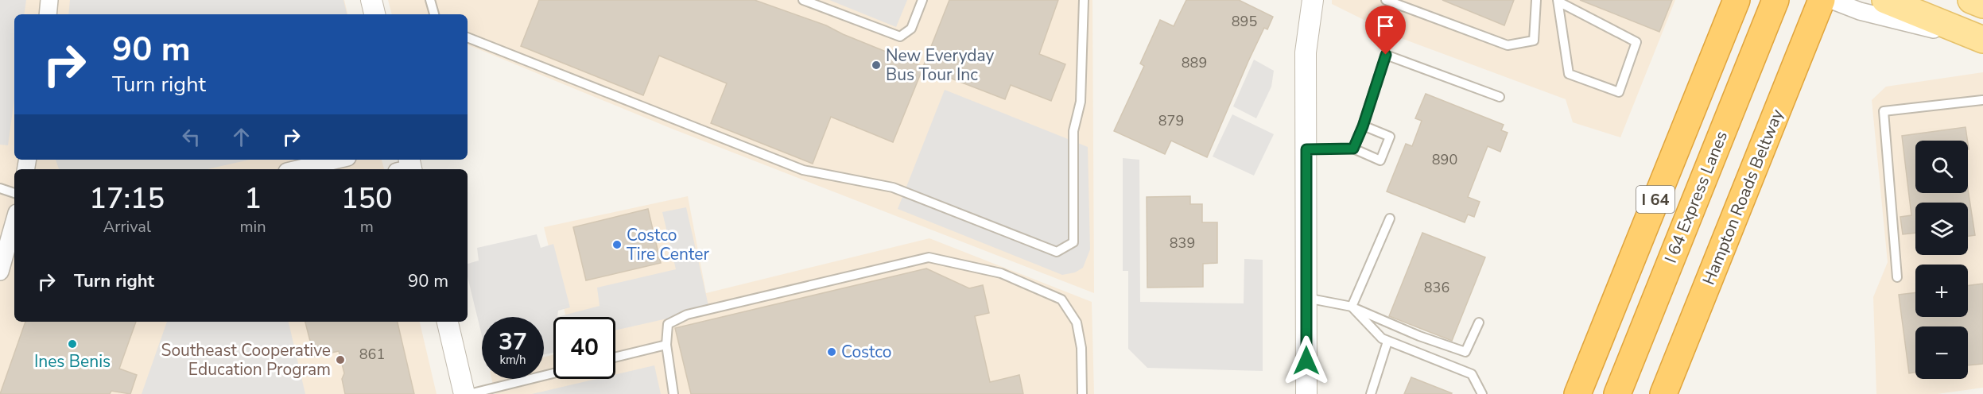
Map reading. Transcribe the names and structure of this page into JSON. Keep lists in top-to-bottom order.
{
  "streets": {
    "highway": ["I 64 Express Lanes", "Hampton Roads Beltway", "I 64"]
  },
  "places": [
    "New Everyday Bus Tour Inc",
    "Costco Tire Center",
    "Ines Benis",
    "Costco",
    "Southeast Cooperative Education Program"
  ],
  "house_numbers": [
    "895",
    "889",
    "879",
    "890",
    "839",
    "836",
    "861"
  ],
  "page": {
    "turn": ["90 m", "Turn right"],
    "map_buttons": ["+", "−"],
    "eta": [
      "17:15",
      "Arrival",
      "1",
      "min",
      "150",
      "m"
    ],
    "list": [
      {
        "name": "Turn right",
        "value": "90 m"
      }
    ],
    "speed": "37 km/h",
    "limit": "40"
  }
}
